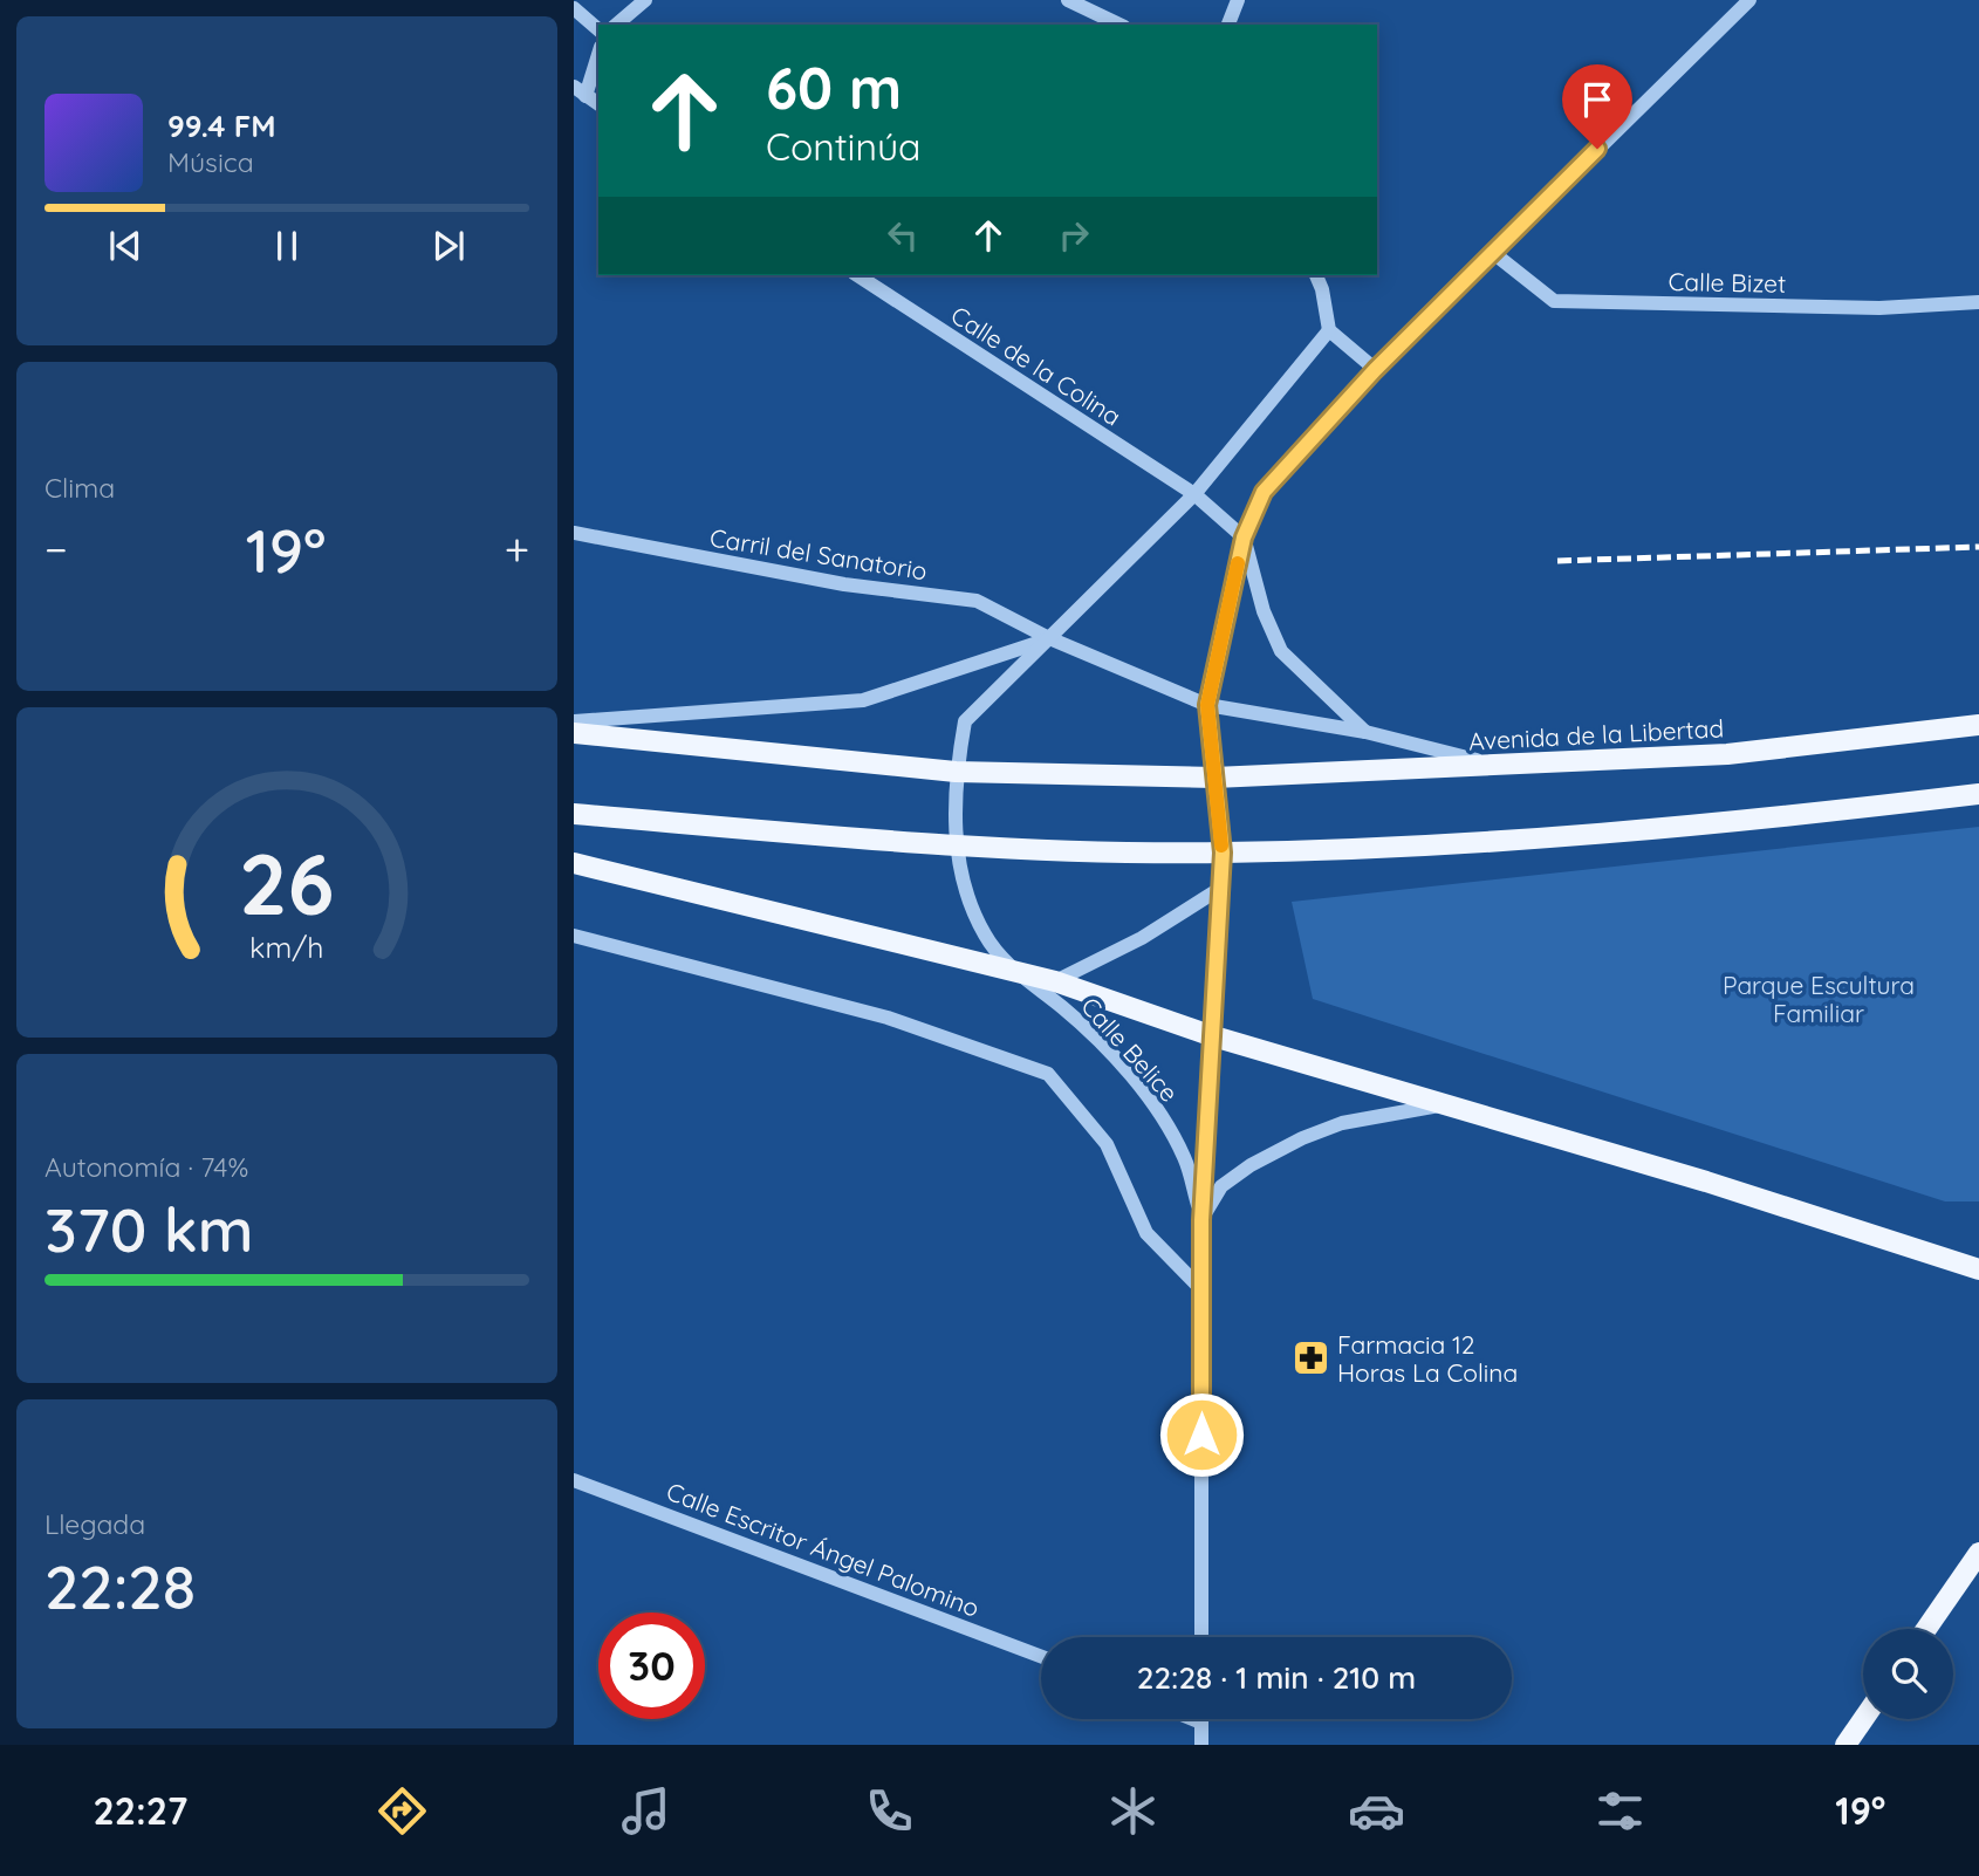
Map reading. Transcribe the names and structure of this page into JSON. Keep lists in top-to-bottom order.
{
  "streets": {
    "main road": ["Avenida de la Libertad"],
    "street": [
      "Calle Bizet",
      "Calle de la Colina",
      "Carril del Sanatorio",
      "Calle Belice",
      "Calle Escritor Ángel Palomino"
    ]
  },
  "crossings": [
    ["Carril del Sanatorio", "Avenida de la Libertad"],
    ["Carril del Sanatorio", "Calle Belice"],
    ["Avenida de la Libertad", "Calle Belice"]
  ],
  "parks": ["Parque Escultura Familiar"],
  "places": {
    "pharmacy": ["Farmacia 12 Horas La Colina"]
  },
  "page": {
    "turn": ["60 m", "Continúa"],
    "song": ["99.4 FM", "Música"],
    "tile": [
      "Clima",
      ["Autonomía · 74%", "370 km"],
      ["Llegada", "22:28"]
    ],
    "heat": ["−", "19°", "+"],
    "limit": "30",
    "trip": "22:28 · 1 min · 210 m",
    "tabs": ["22:27", "19°"],
    "gauge": ["26", "km/h"]
  }
}
